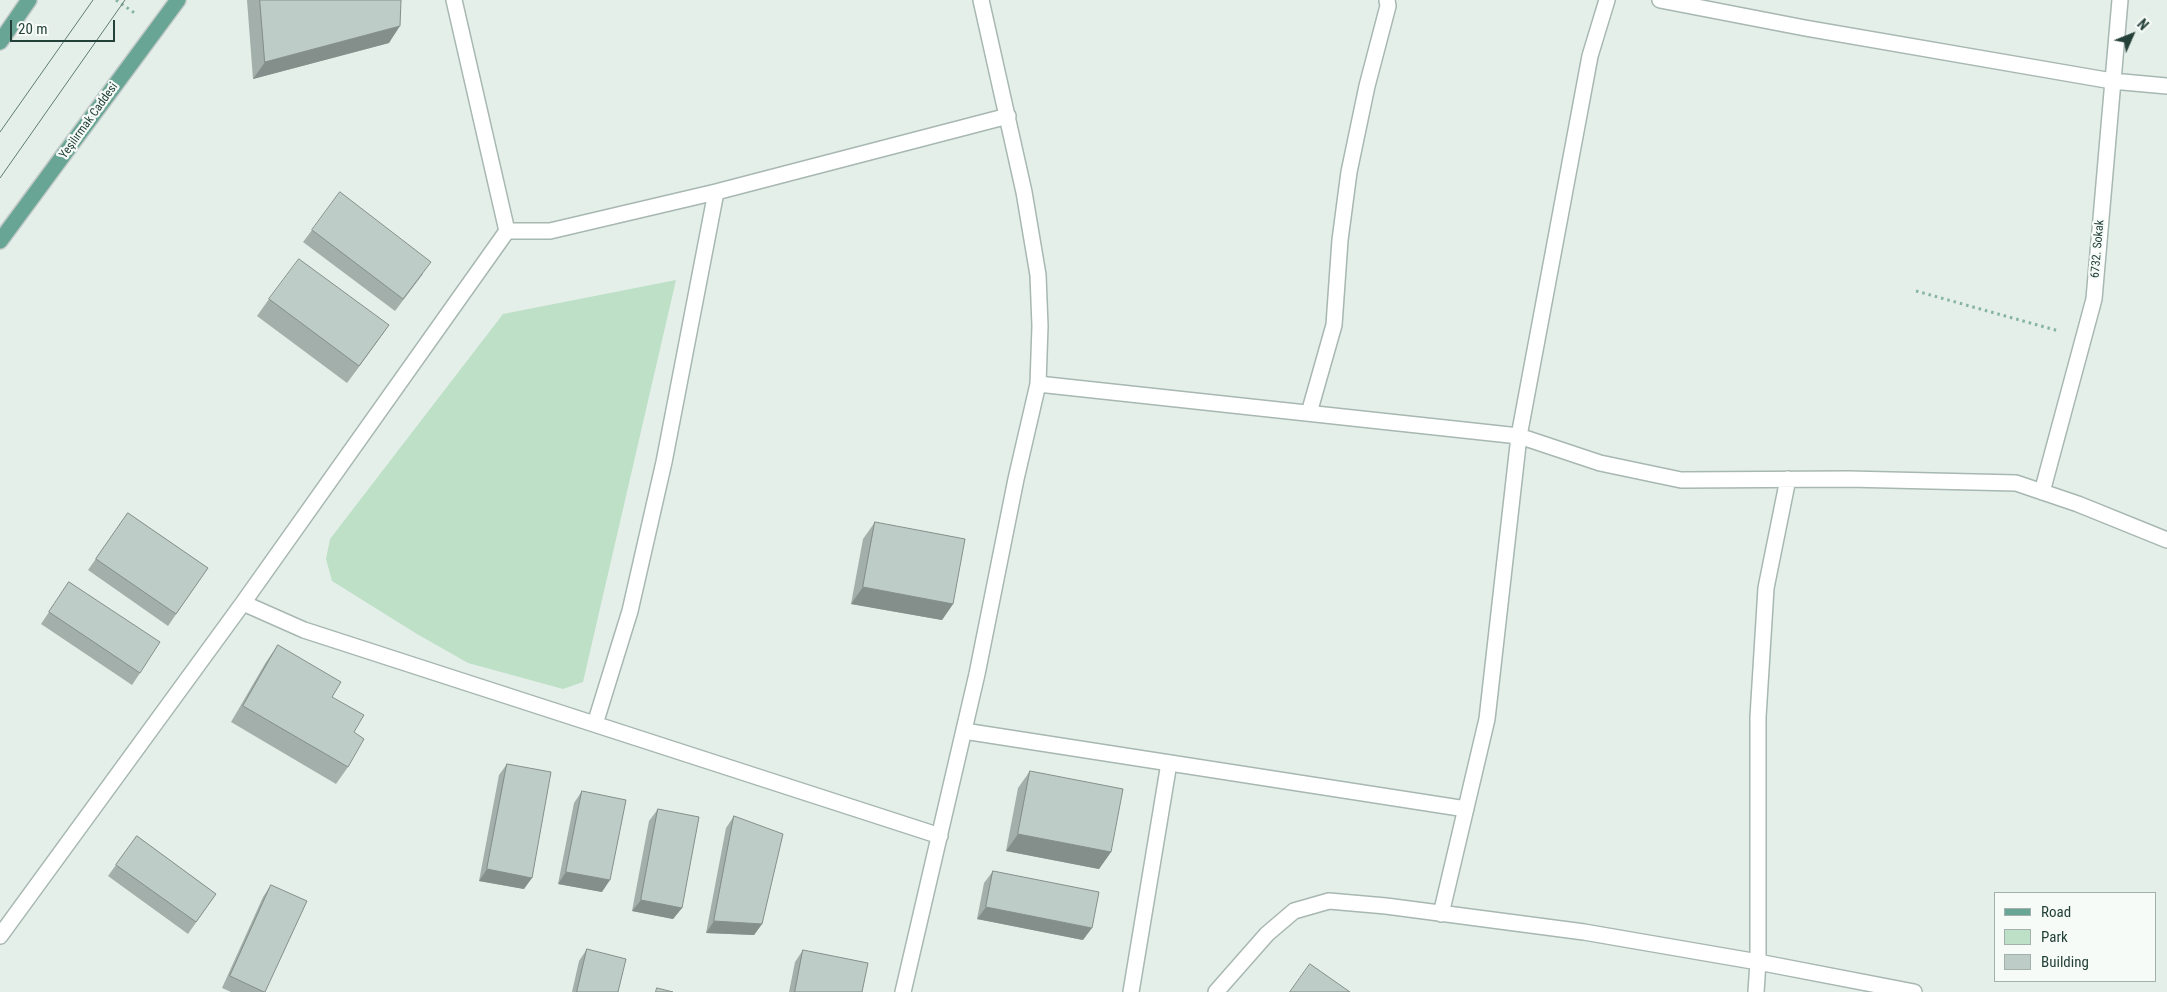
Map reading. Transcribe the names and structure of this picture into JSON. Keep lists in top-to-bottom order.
{
  "streets": {
    "main road": ["Yeşilırmak Caddesi"],
    "street": ["6732. Sokak"]
  },
  "legend": ["Road", "Park", "Building"],
  "scale_bar": "20 m",
  "north": "top right"
}
